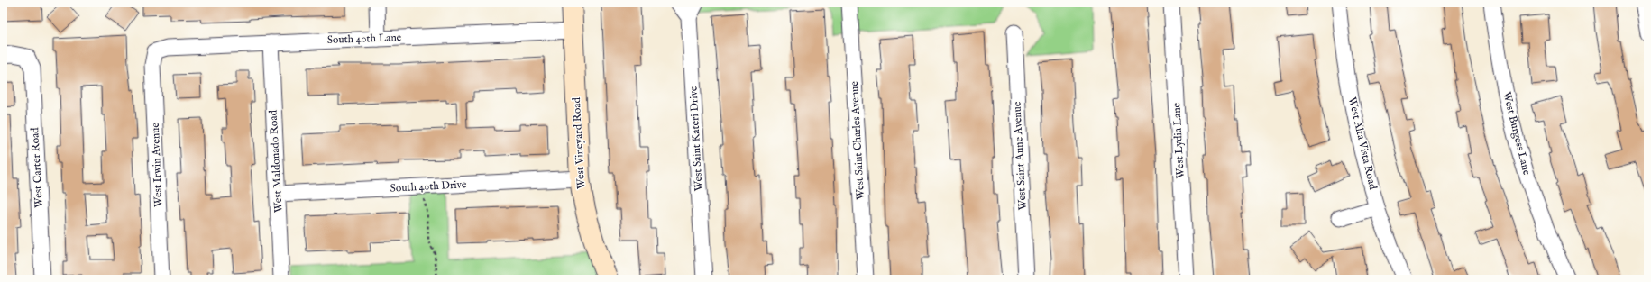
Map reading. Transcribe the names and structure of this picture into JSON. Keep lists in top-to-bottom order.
{
  "streets": {
    "street": [
      "South 40th Lane",
      "West Burgess Lane",
      "West Saint Kateri Drive",
      "West Saint Charles Avenue",
      "West Lydia Lane",
      "West Vineyard Road",
      "West Alta Vista Road",
      "West Saint Anne Avenue",
      "West Maldonado Road",
      "West Irwin Avenue",
      "West Carter Road",
      "South 40th Drive"
    ]
  },
  "crossings": [
    ["South 40th Lane", "West Vineyard Road"],
    ["South 40th Lane", "West Maldonado Road"],
    ["South 40th Lane", "West Irwin Avenue"],
    ["West Vineyard Road", "South 40th Drive"],
    ["West Maldonado Road", "South 40th Drive"]
  ]
}
